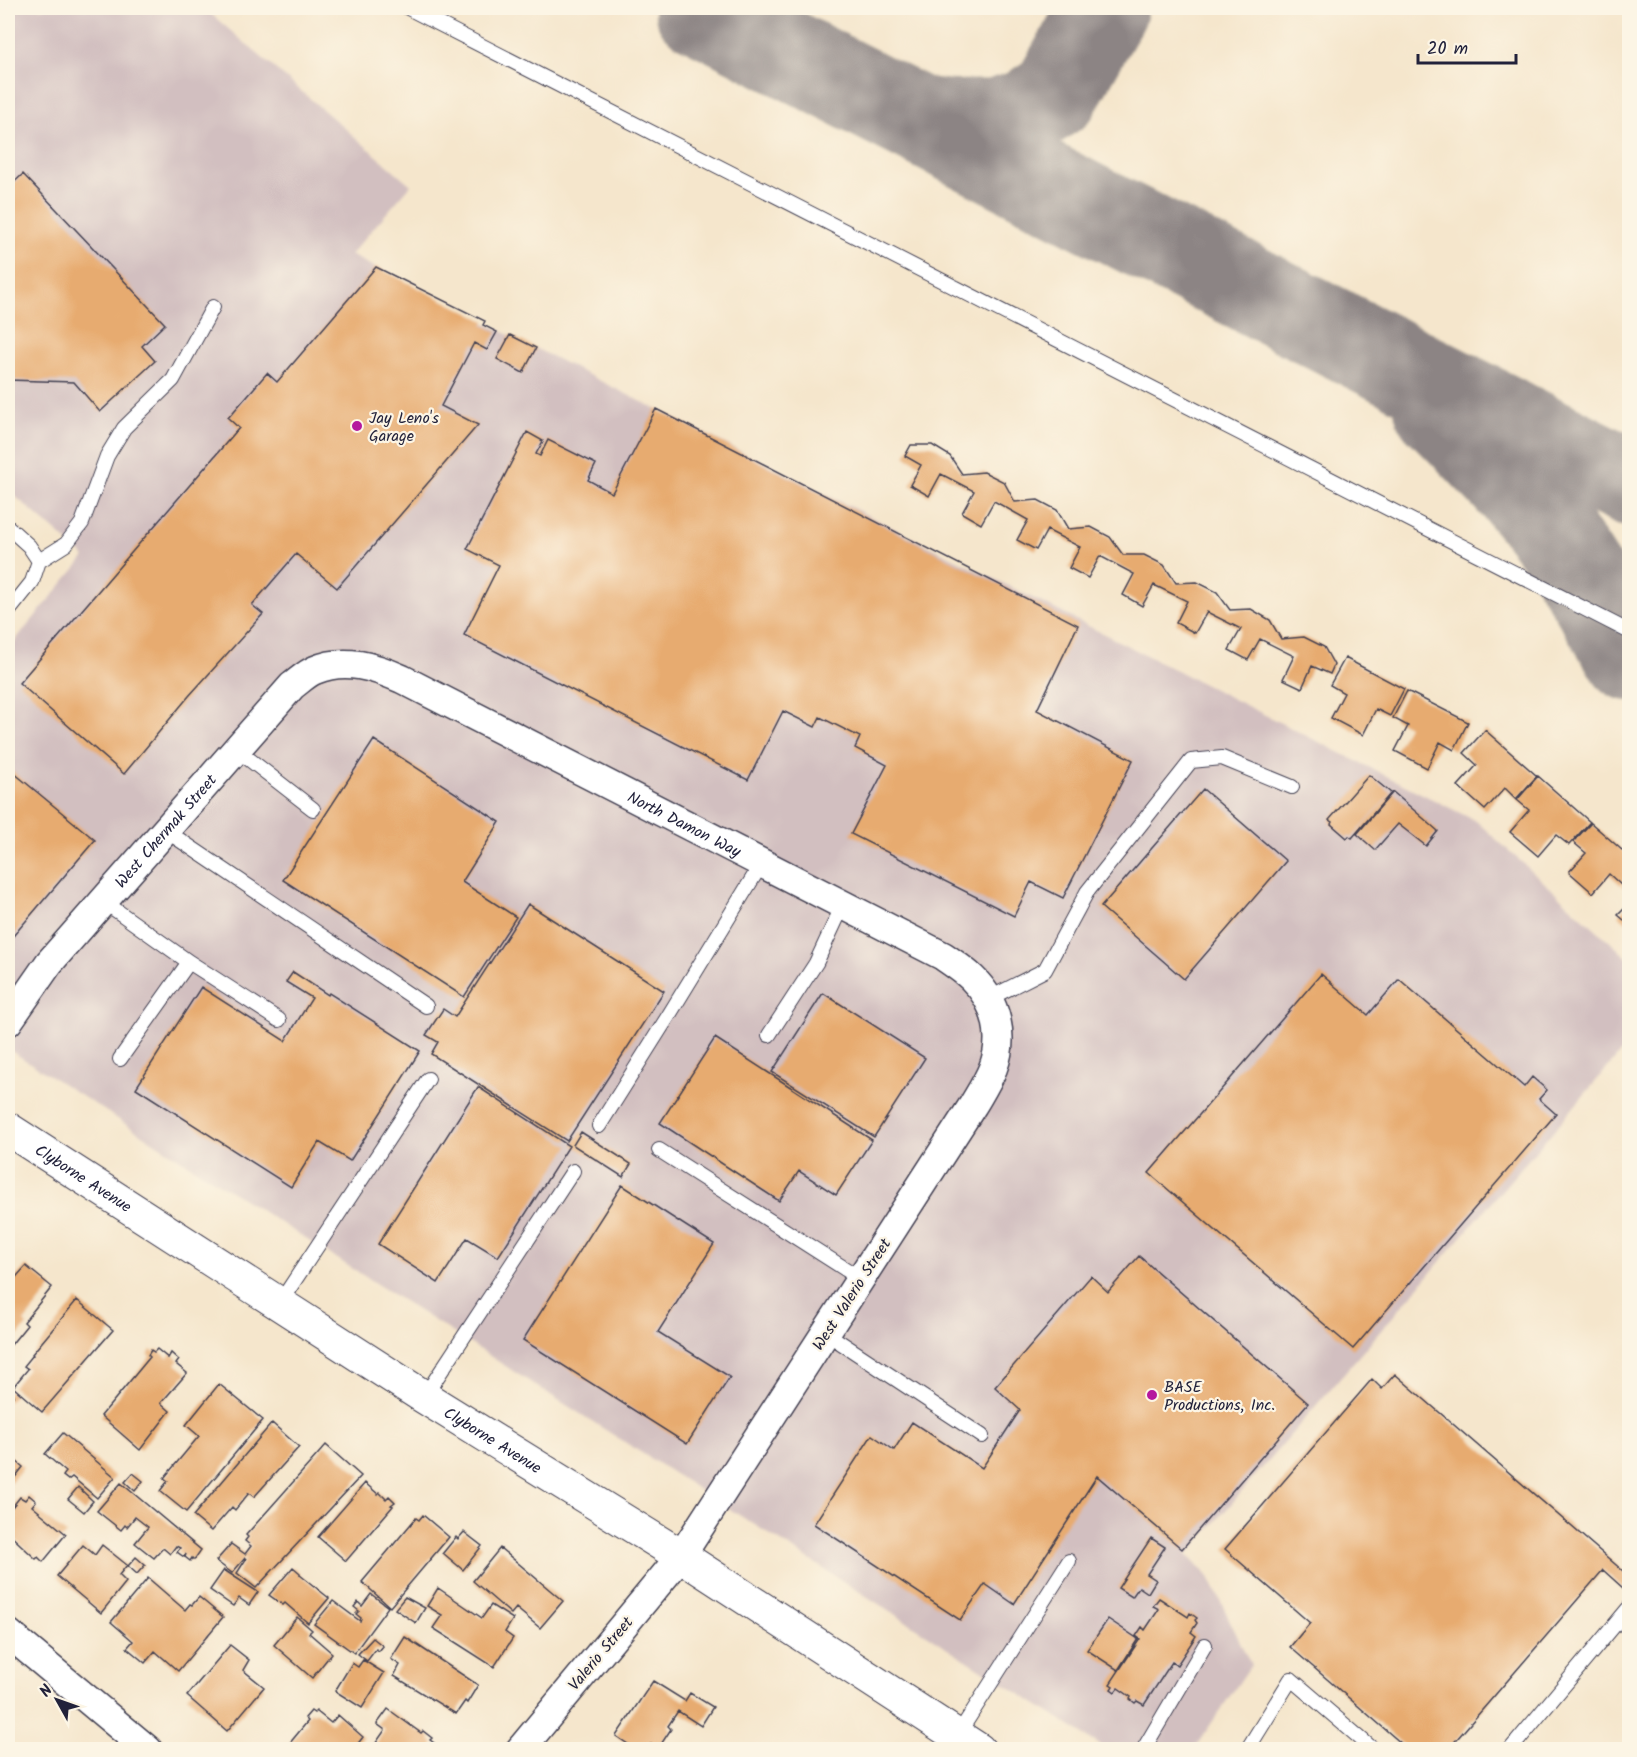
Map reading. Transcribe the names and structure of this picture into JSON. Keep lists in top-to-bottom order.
{
  "streets": {
    "main road": ["Clyborne Avenue"],
    "street": [
      "North Damon Way",
      "West Chermak Street",
      "West Valerio Street",
      "Valerio Street"
    ]
  },
  "crossings": [
    ["North Damon Way", "West Chermak Street"],
    ["North Damon Way", "West Valerio Street"],
    ["Clyborne Avenue", "West Valerio Street"],
    ["Clyborne Avenue", "Valerio Street"],
    ["West Valerio Street", "Valerio Street"]
  ],
  "places": ["Jay Leno's Garage", "BASE Productions, Inc."],
  "scale_bar": "20 m",
  "north": "top left"
}
